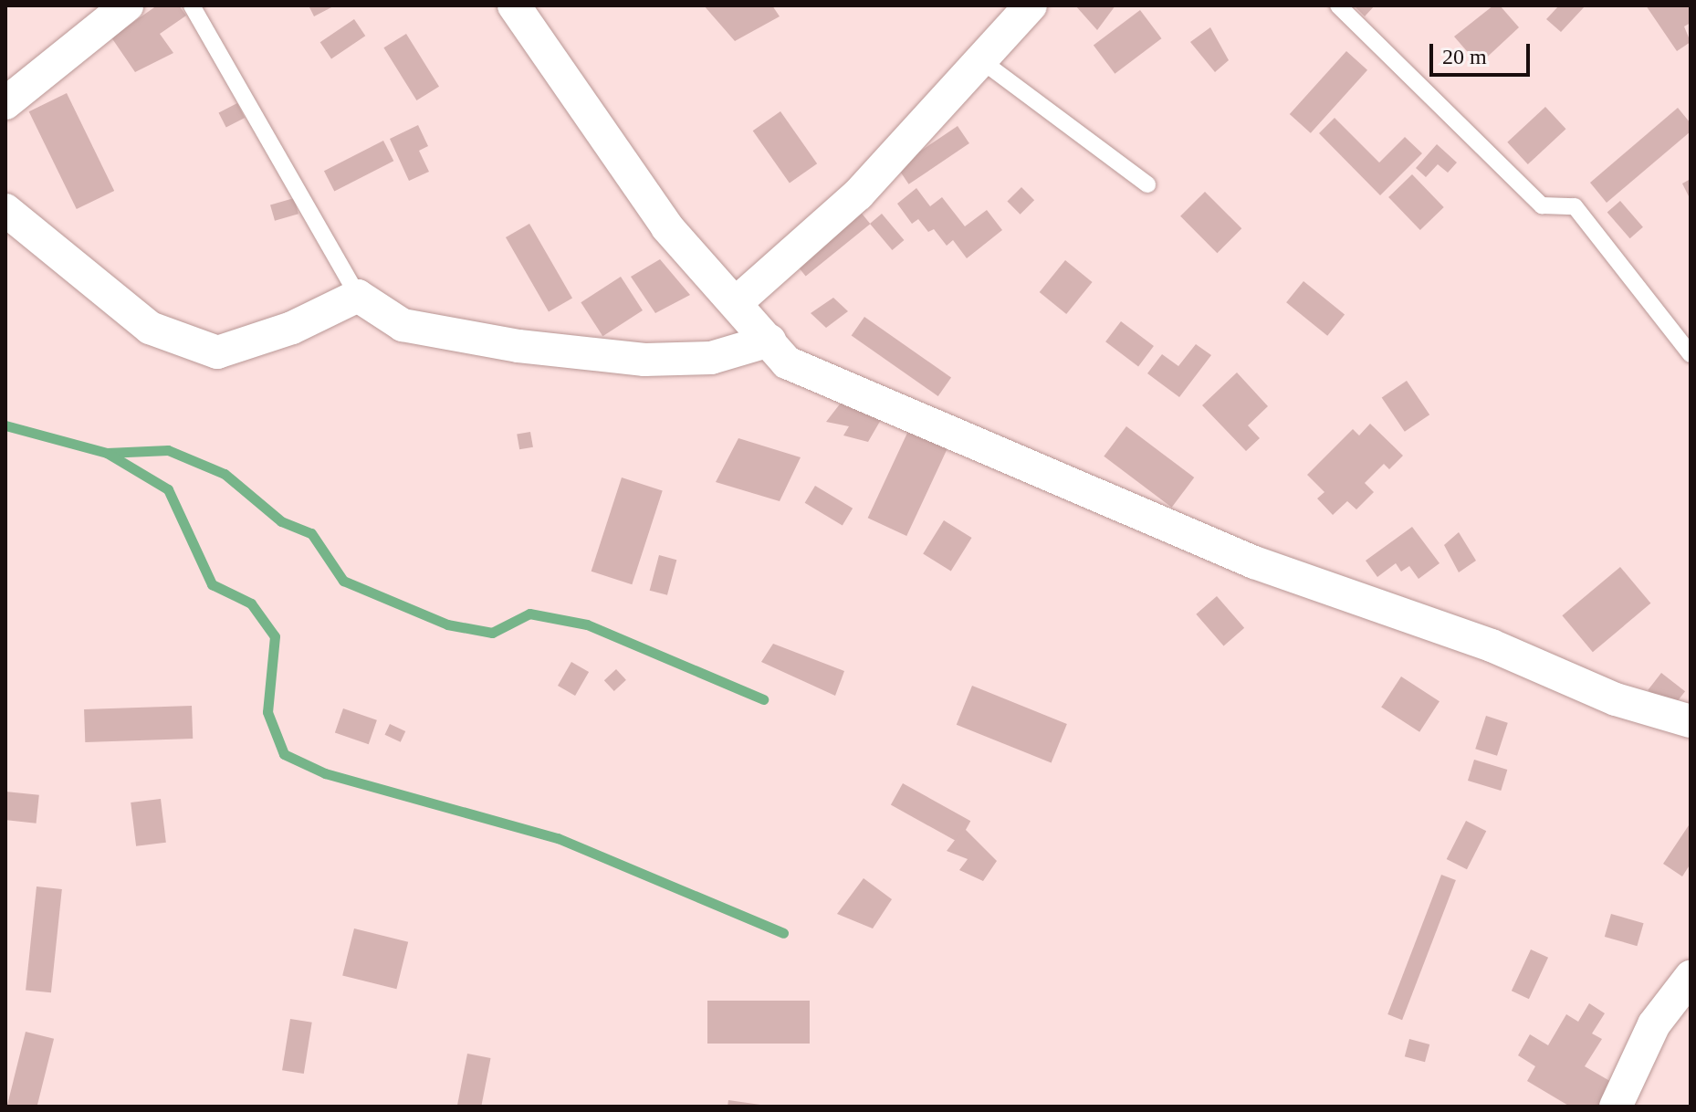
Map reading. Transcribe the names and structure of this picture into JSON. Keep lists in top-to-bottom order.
{
  "scale_bar": "20 m"
}
